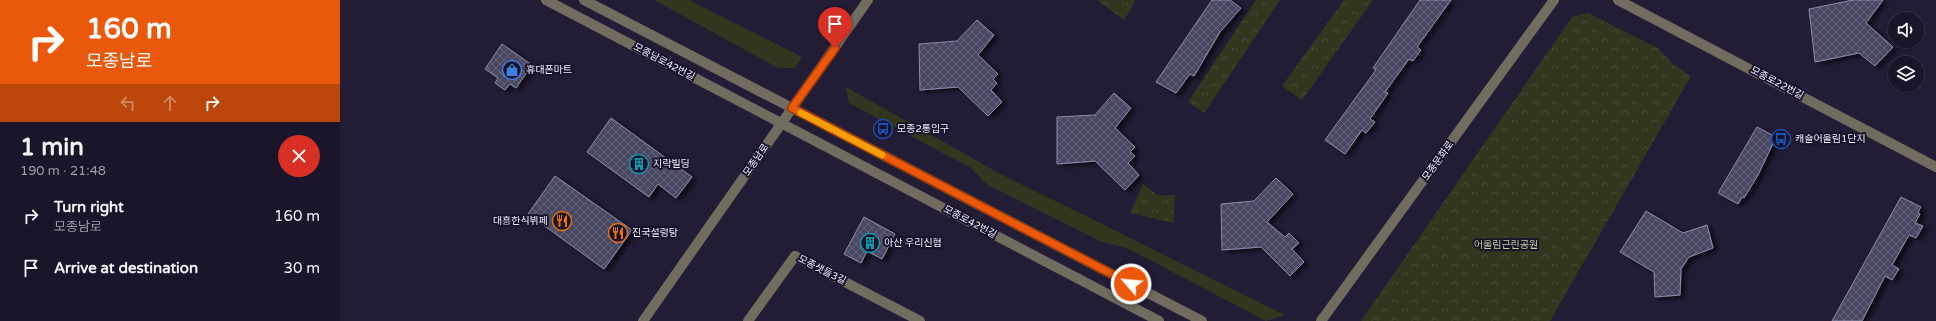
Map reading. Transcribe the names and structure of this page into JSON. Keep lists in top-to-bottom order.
{
  "streets": {
    "street": [
      "모종남로42번길",
      "모종로22번길",
      "모종남로",
      "모종문화로",
      "모종로42번길",
      "모종샛들3길"
    ]
  },
  "crossings": [
    ["모종남로42번길", "모종남로"],
    ["모종남로42번길", "모종로42번길"],
    ["모종남로", "모종로42번길"]
  ],
  "parks": ["어울림근린공원"],
  "places": {
    "shop": ["휴대폰마트"],
    "bus stop": ["모종2통입구", "캐슬어울림1단지"],
    "building": ["지락빌딩", "아산 우리신협"],
    "restaurant": ["대흥한식뷔페", "진국설렁탕"]
  },
  "page": {
    "turn": ["160 m", "모종남로"],
    "heading": ["1 min", "190 m · 21:48"],
    "list": [
      {
        "name": "Turn right",
        "note": "모종남로",
        "value": "160 m"
      },
      {
        "name": "Arrive at destination",
        "value": "30 m"
      }
    ]
  }
}
